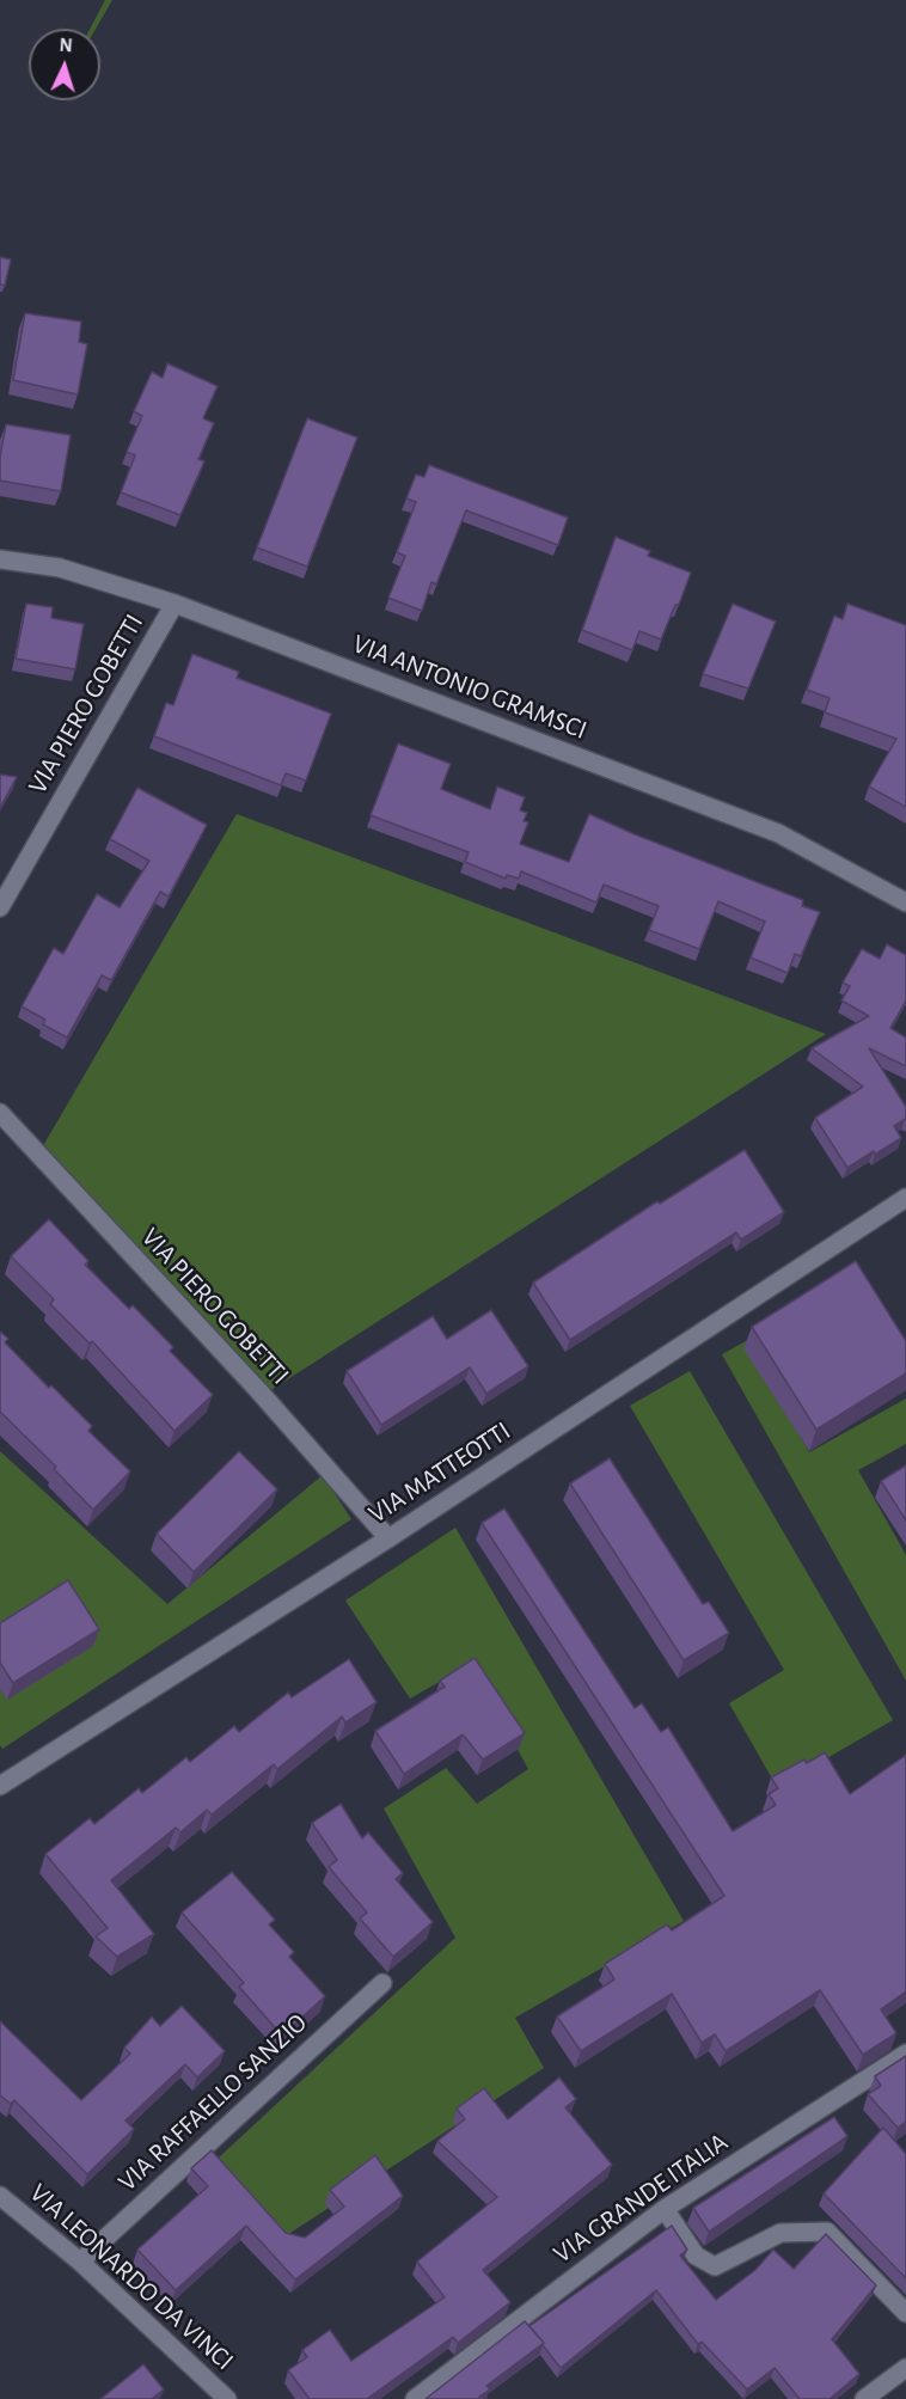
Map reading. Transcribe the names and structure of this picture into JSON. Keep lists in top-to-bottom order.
{
  "streets": {
    "street": [
      "VIA ANTONIO GRAMSCI",
      "VIA PIERO GOBETTI",
      "VIA MATTEOTTI",
      "VIA RAFFAELLO SANZIO",
      "VIA GRANDE ITALIA",
      "VIA LEONARDO DA VINCI"
    ]
  },
  "crossings": [
    ["VIA ANTONIO GRAMSCI", "VIA PIERO GOBETTI"],
    ["VIA PIERO GOBETTI", "VIA MATTEOTTI"],
    ["VIA RAFFAELLO SANZIO", "VIA LEONARDO DA VINCI"]
  ],
  "north": "top"
}
